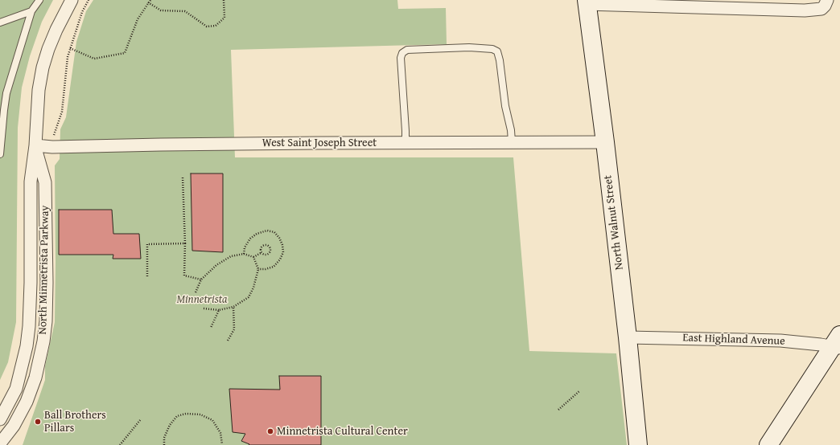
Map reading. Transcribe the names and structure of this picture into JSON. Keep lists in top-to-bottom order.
{
  "streets": {
    "main road": ["North Walnut Street"],
    "street": ["West Saint Joseph Street", "North Minnetrista Parkway", "East Highland Avenue"]
  },
  "crossings": [
    ["West Saint Joseph Street", "North Walnut Street"],
    ["West Saint Joseph Street", "North Minnetrista Parkway"],
    ["North Walnut Street", "East Highland Avenue"]
  ],
  "parks": ["Minnetrista"],
  "places": ["Ball Brothers Pillars", "Minnetrista Cultural Center"]
}
